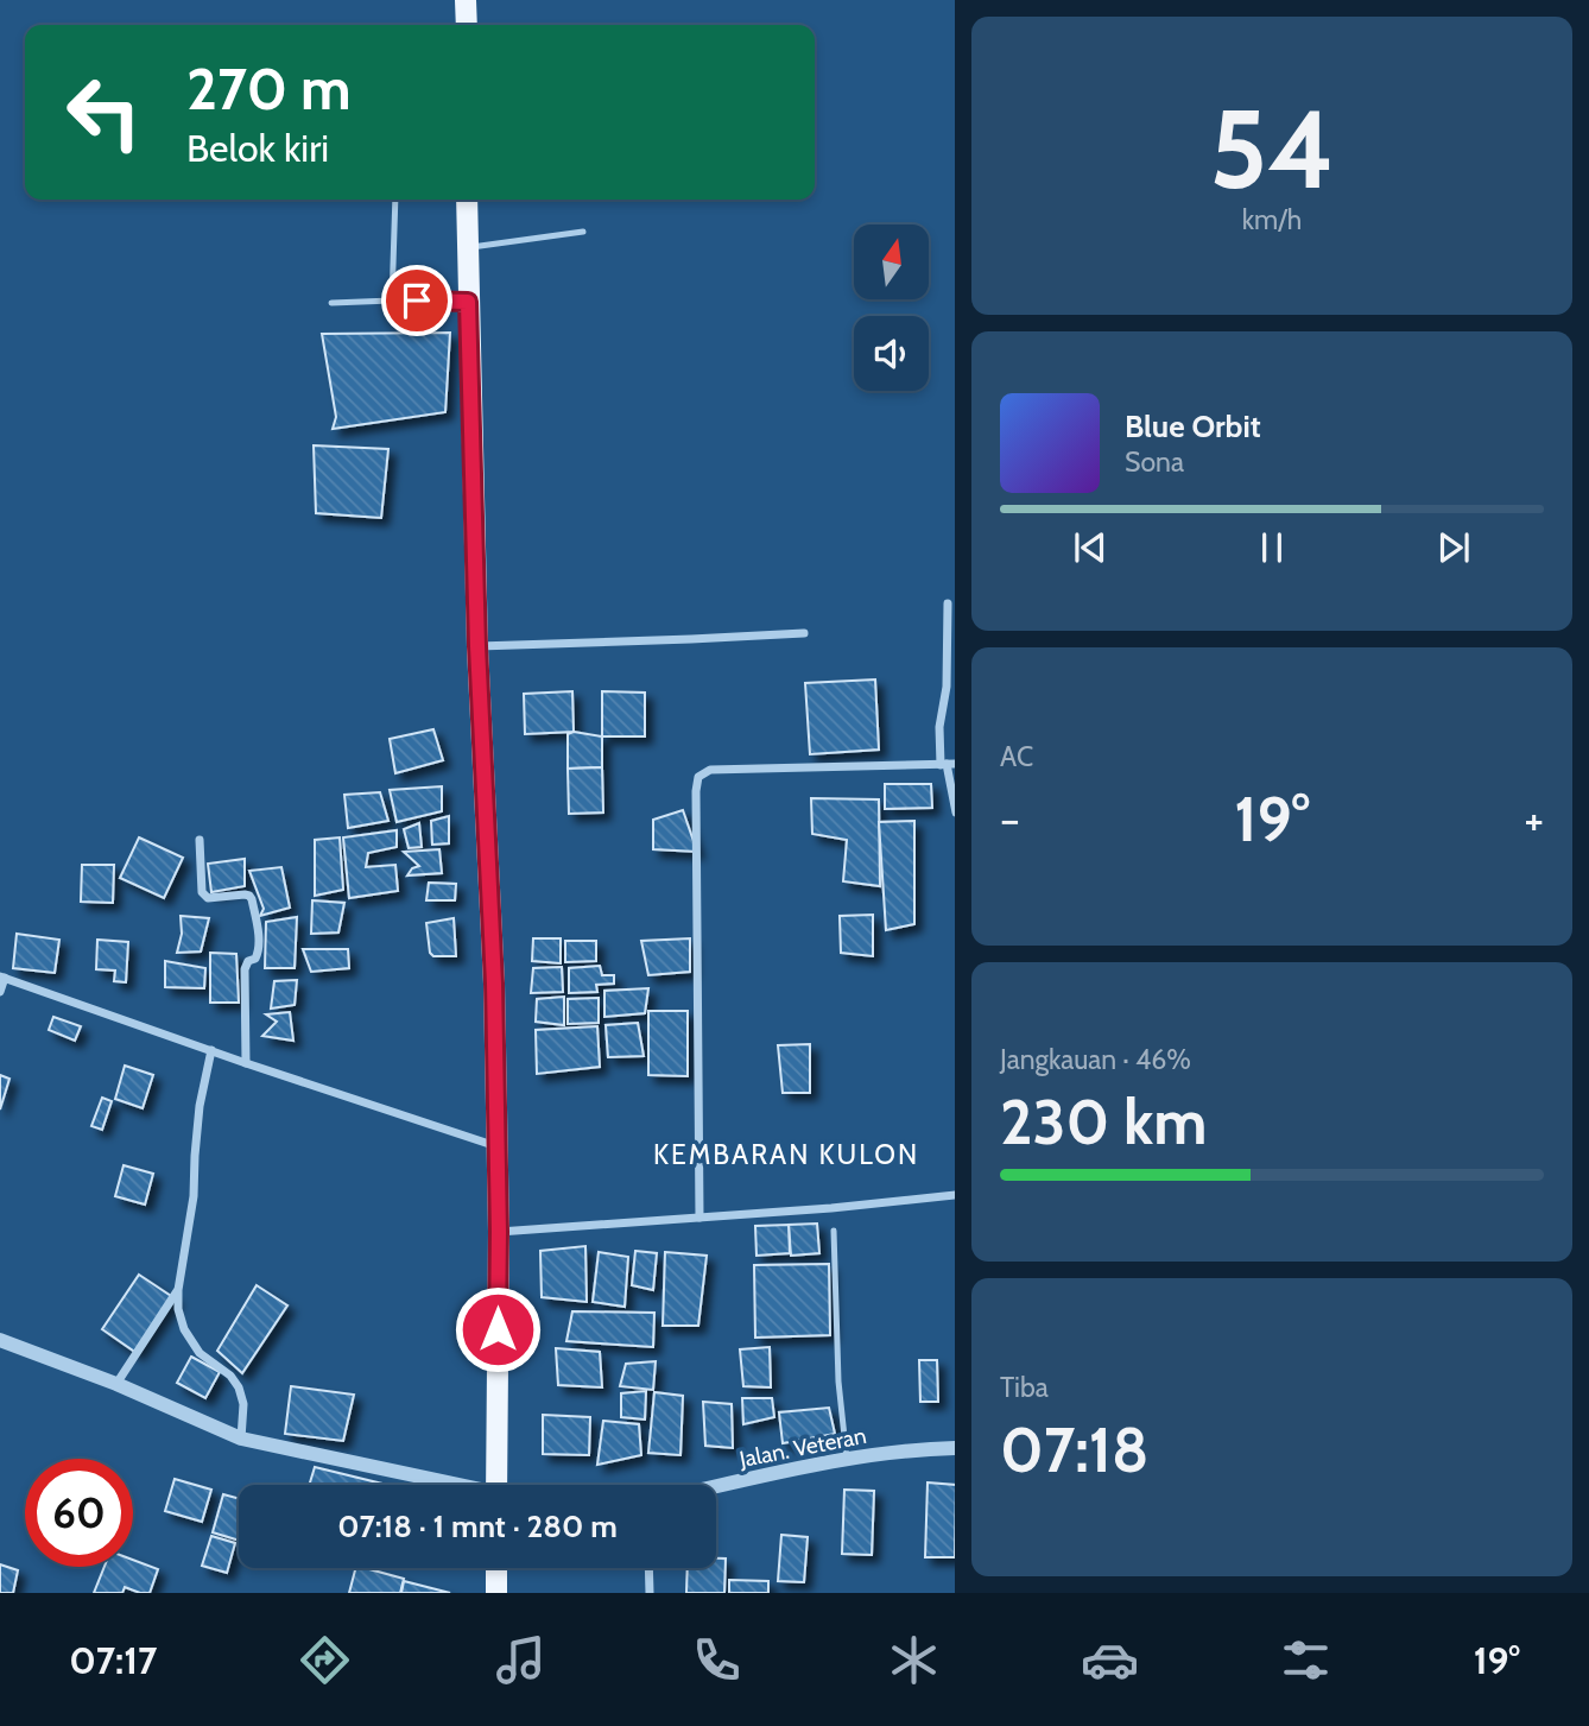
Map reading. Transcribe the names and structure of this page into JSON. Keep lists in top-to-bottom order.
{
  "streets": {
    "street": ["Jalan. Veteran"]
  },
  "districts": ["KEMBARAN KULON"],
  "north": "top",
  "page": {
    "tile": [
      ["54", "km/h"],
      "AC",
      ["Jangkauan · 46%", "230 km"],
      ["Tiba", "07:18"]
    ],
    "turn": ["270 m", "Belok kiri"],
    "song": ["Blue Orbit", "Sona"],
    "heat": ["−", "19°", "+"],
    "limit": "60",
    "trip": "07:18 · 1 mnt · 280 m",
    "tabs": ["07:17", "19°"]
  }
}
